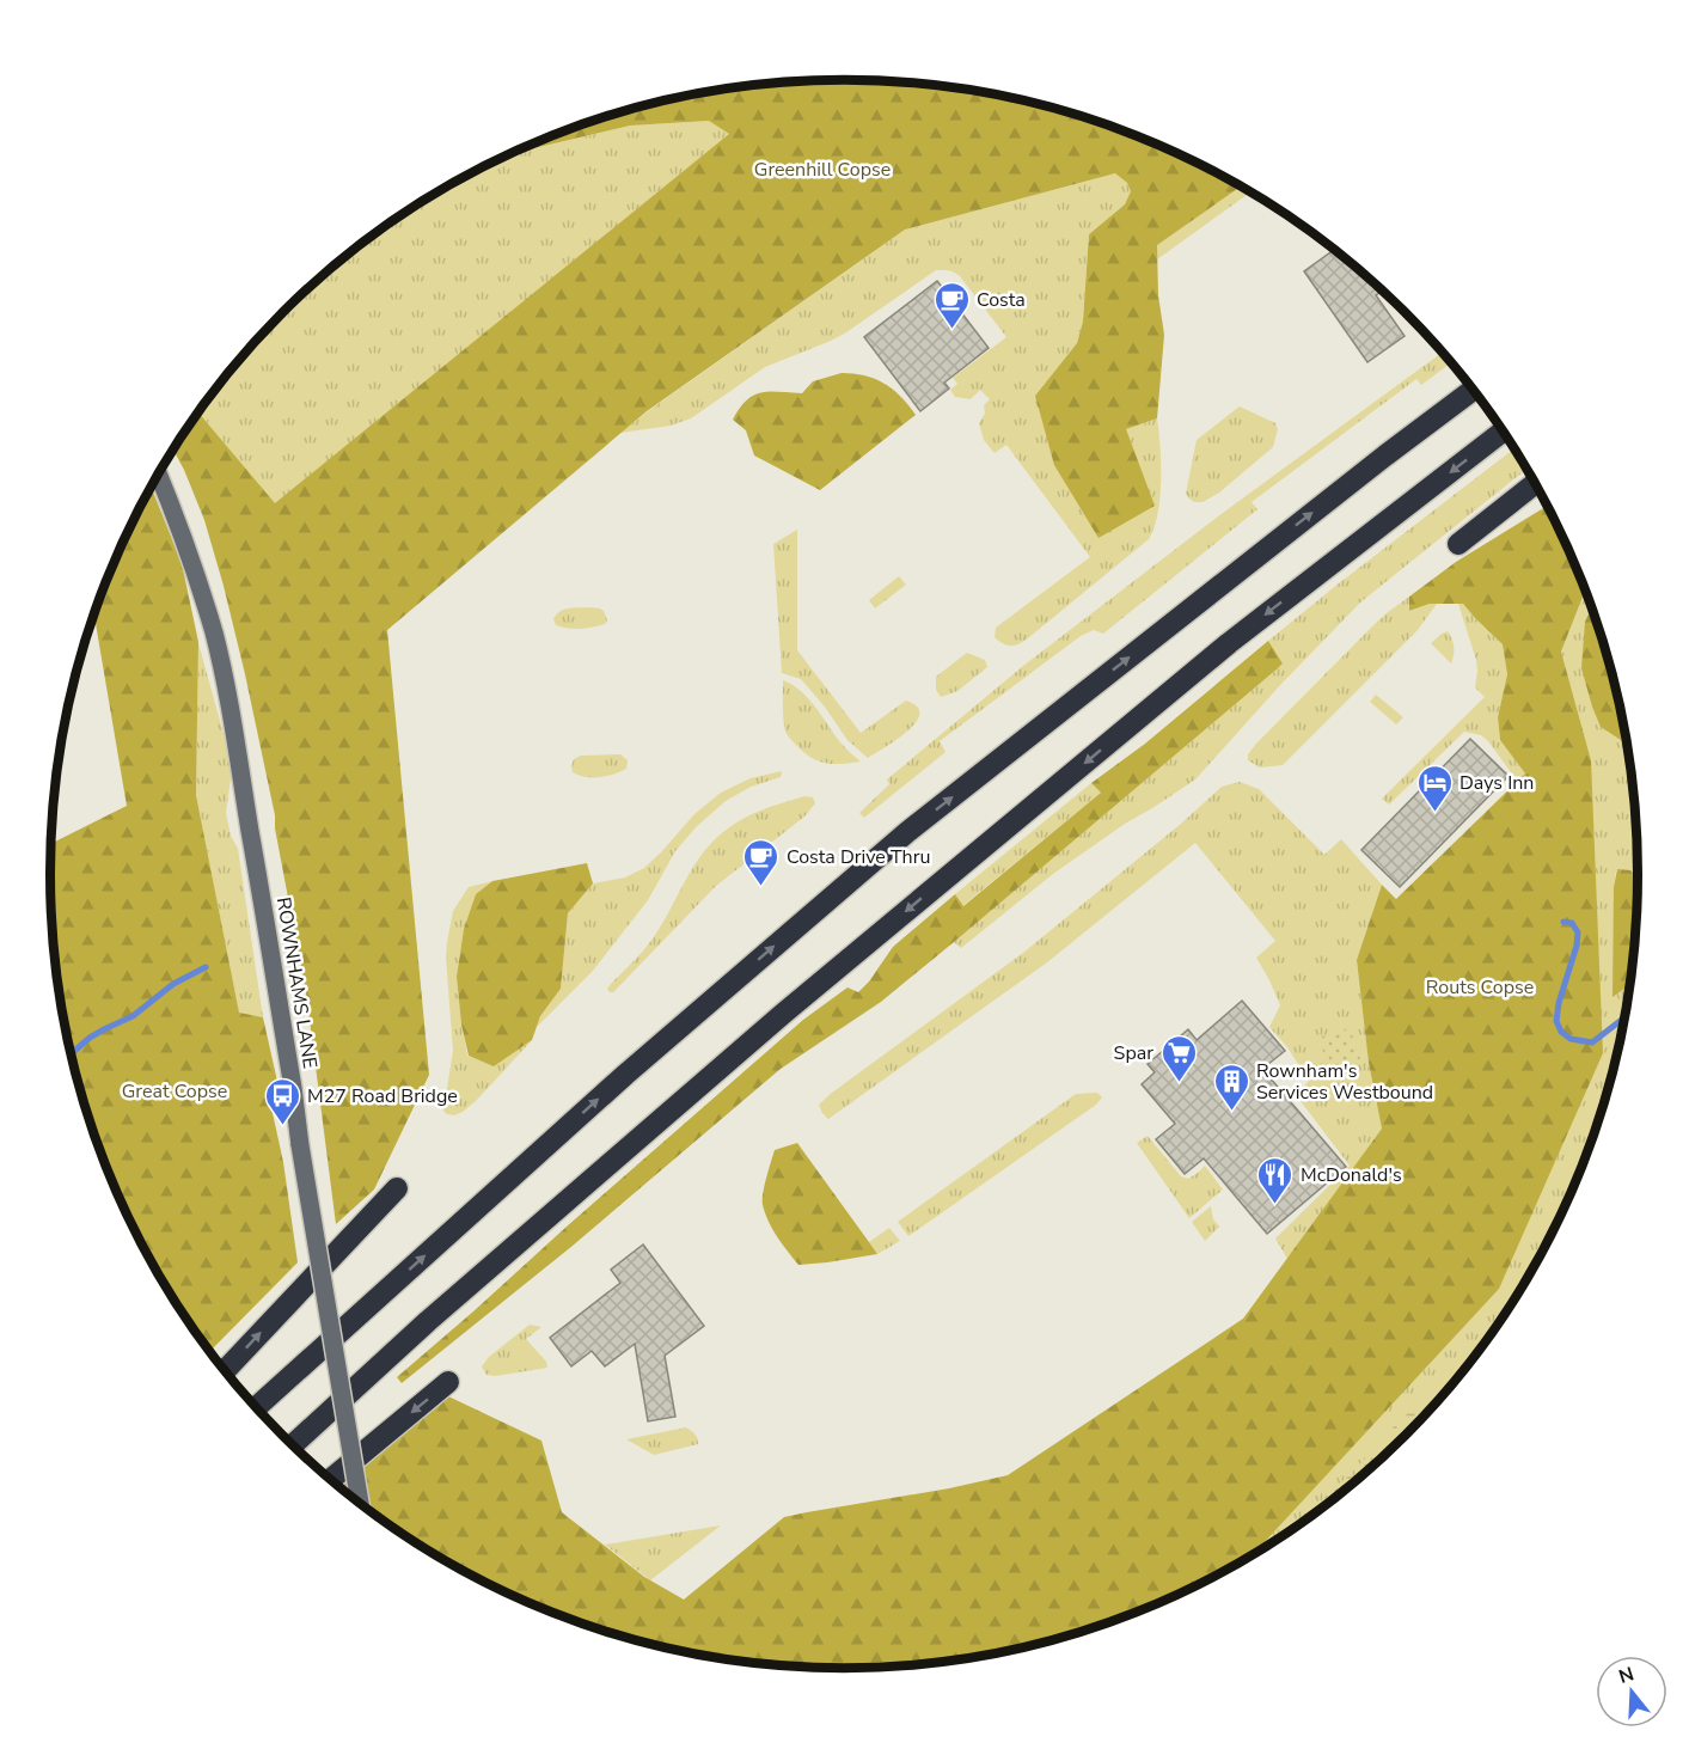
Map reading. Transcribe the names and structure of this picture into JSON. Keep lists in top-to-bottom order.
{
  "streets": {
    "street": ["ROWNHAMS LANE"]
  },
  "parks": ["Greenhill Copse", "Routs Copse", "Great Copse"],
  "places": {
    "cafe": ["Costa", "Costa Drive Thru"],
    "hotel": ["Days Inn"],
    "supermarket": ["Spar"],
    "building": ["Rownham's Services Westbound"],
    "bus stop": ["M27 Road Bridge"],
    "restaurant": ["McDonald's"]
  },
  "north": "top"
}
